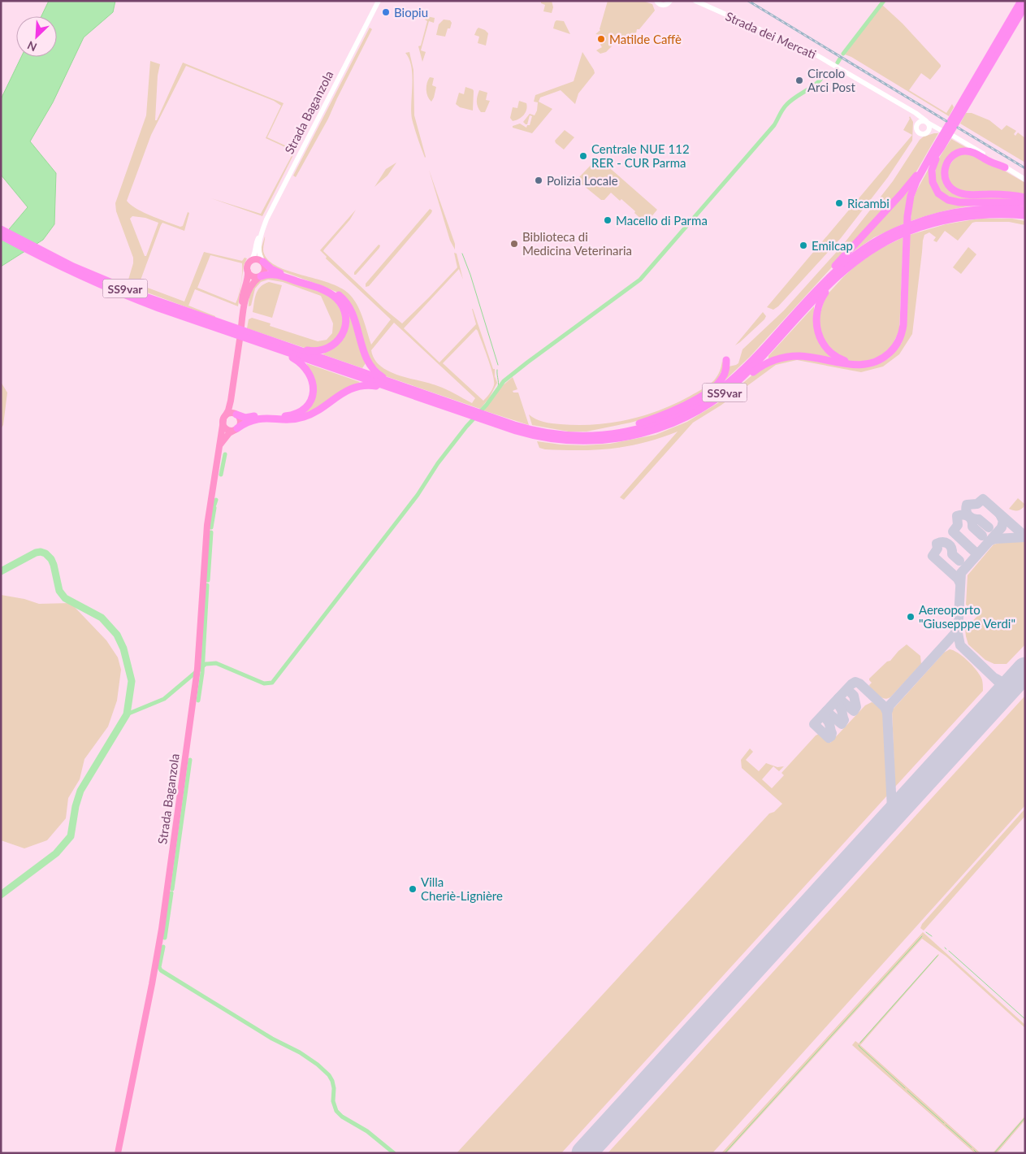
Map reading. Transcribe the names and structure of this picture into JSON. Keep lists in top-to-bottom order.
{
  "streets": {
    "highway": ["SS9var"],
    "main road": ["Strada Baganzola"],
    "street": ["Strada dei Mercati"]
  },
  "places": [
    "Biopiu",
    "Matilde Caffè",
    "Circolo Arci Post",
    "Centrale NUE 112 RER - CUR Parma",
    "Polizia Locale",
    "Ricambi",
    "Macello di Parma",
    "Biblioteca di Medicina Veterinaria",
    "Emilcap",
    "Aereoporto \"Giusepppe Verdi\"",
    "Villa Cheriè-Lignière"
  ],
  "north": "bottom left"
}
